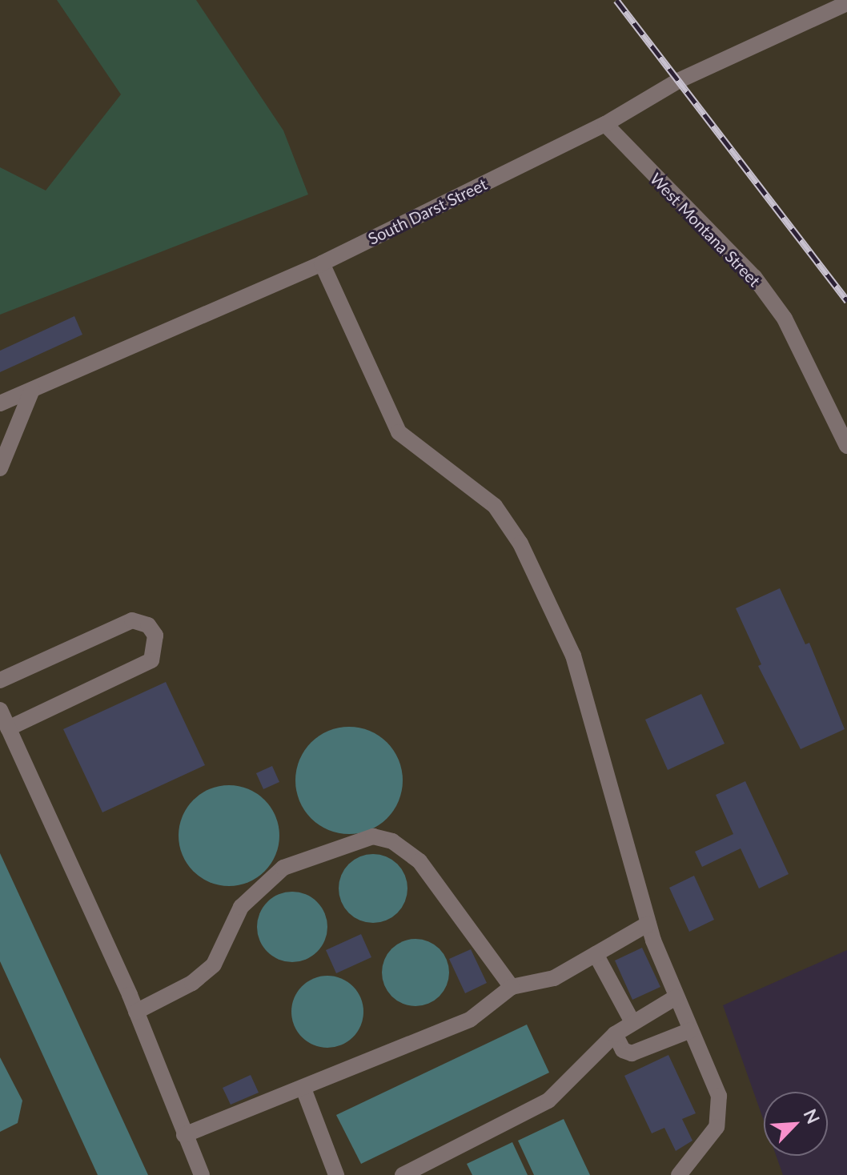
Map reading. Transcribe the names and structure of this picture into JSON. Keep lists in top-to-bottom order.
{
  "streets": {
    "street": ["South Darst Street", "West Montana Street"]
  },
  "crossings": [
    ["South Darst Street", "West Montana Street"]
  ],
  "north": "top right"
}
